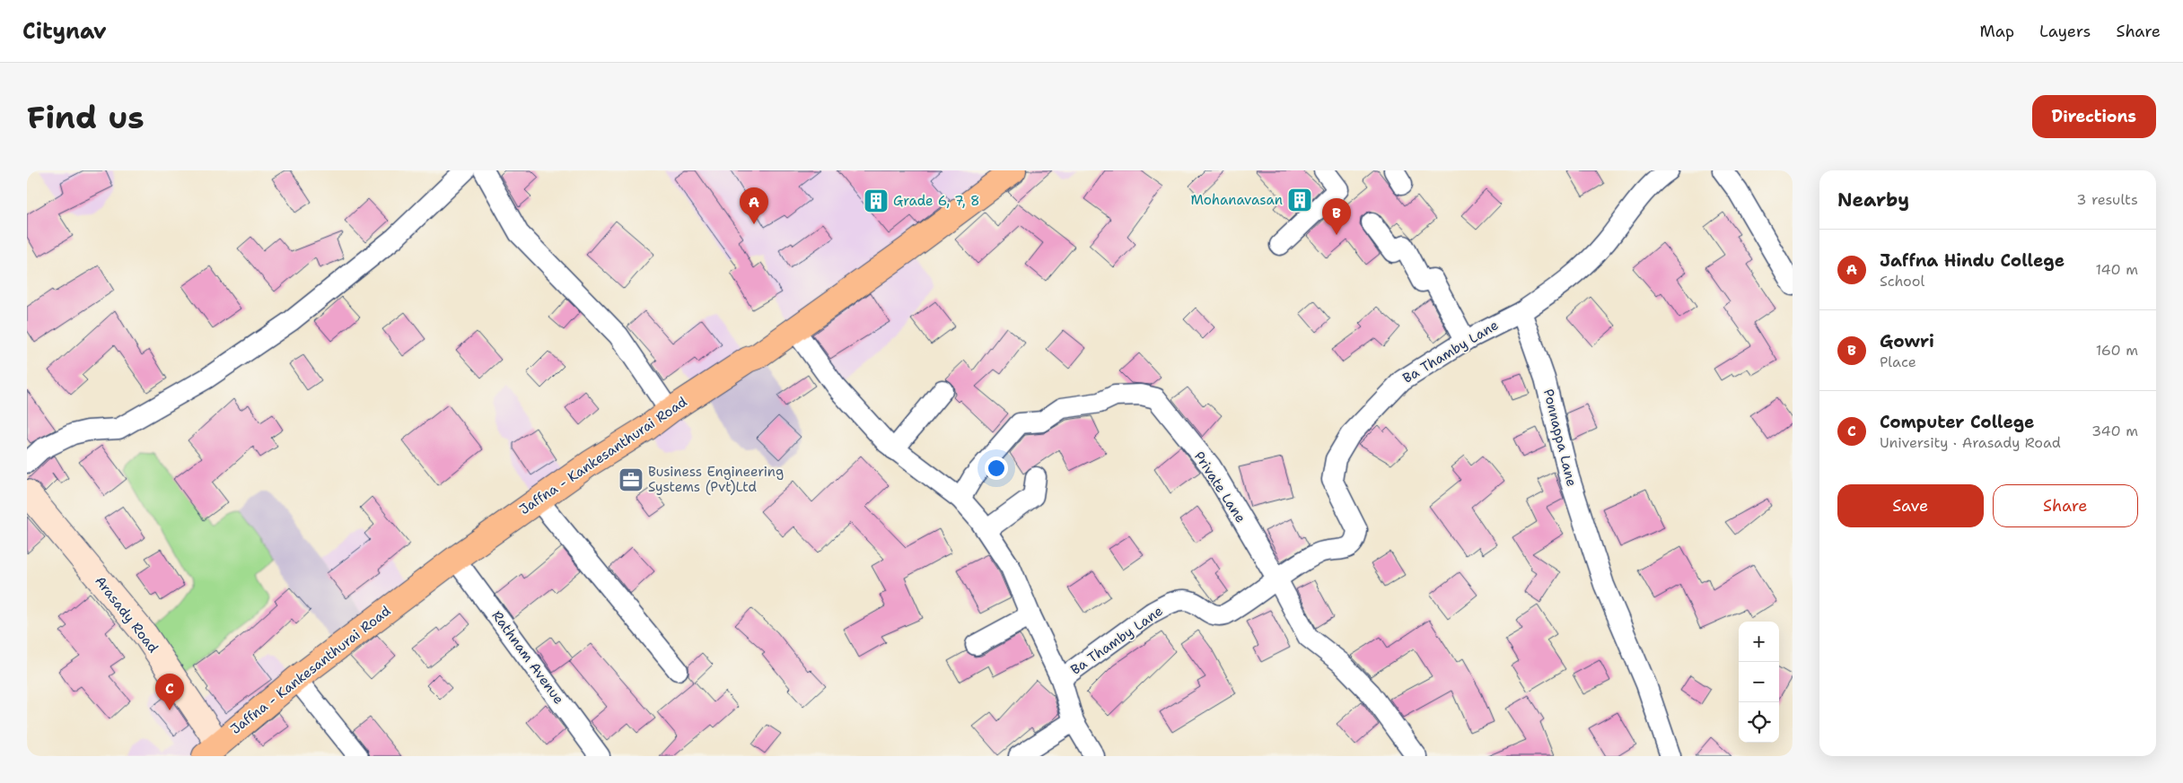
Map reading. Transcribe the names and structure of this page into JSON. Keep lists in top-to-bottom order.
{
  "streets": {
    "main road": ["Jaffna - Kankesanthurai Road", "Arasady Road"],
    "street": [
      "Ba Thamby Lane",
      "Ponnappa Lane",
      "Private Lane",
      "Rathnam Avenue"
    ]
  },
  "crossings": [
    ["Ba Thamby Lane", "Ponnappa Lane"],
    ["Ba Thamby Lane", "Private Lane"],
    ["Jaffna - Kankesanthurai Road", "Arasady Road"],
    ["Jaffna - Kankesanthurai Road", "Rathnam Avenue"]
  ],
  "places": {
    "building": ["Mohanavasan", "Grade 6, 7, 8"],
    "office": ["Business Engineering Systems (Pvt)Ltd"]
  },
  "page": {
    "header": "Citynav",
    "nav": ["Map", "Layers", "Share"],
    "buttons": [
      "Directions",
      ["Save", "Share"]
    ],
    "title": "Find us",
    "heading": ["Nearby", "3 results"],
    "pins": ["A", "B", "C"],
    "list": [
      {
        "mark": "A",
        "name": "Jaffna Hindu College",
        "note": "School",
        "value": "140 m"
      },
      {
        "mark": "B",
        "name": "Gowri",
        "note": "Place",
        "value": "160 m"
      },
      {
        "mark": "C",
        "name": "Computer College",
        "note": "University · Arasady Road",
        "value": "340 m"
      }
    ],
    "map_buttons": ["+", "−"]
  }
}
